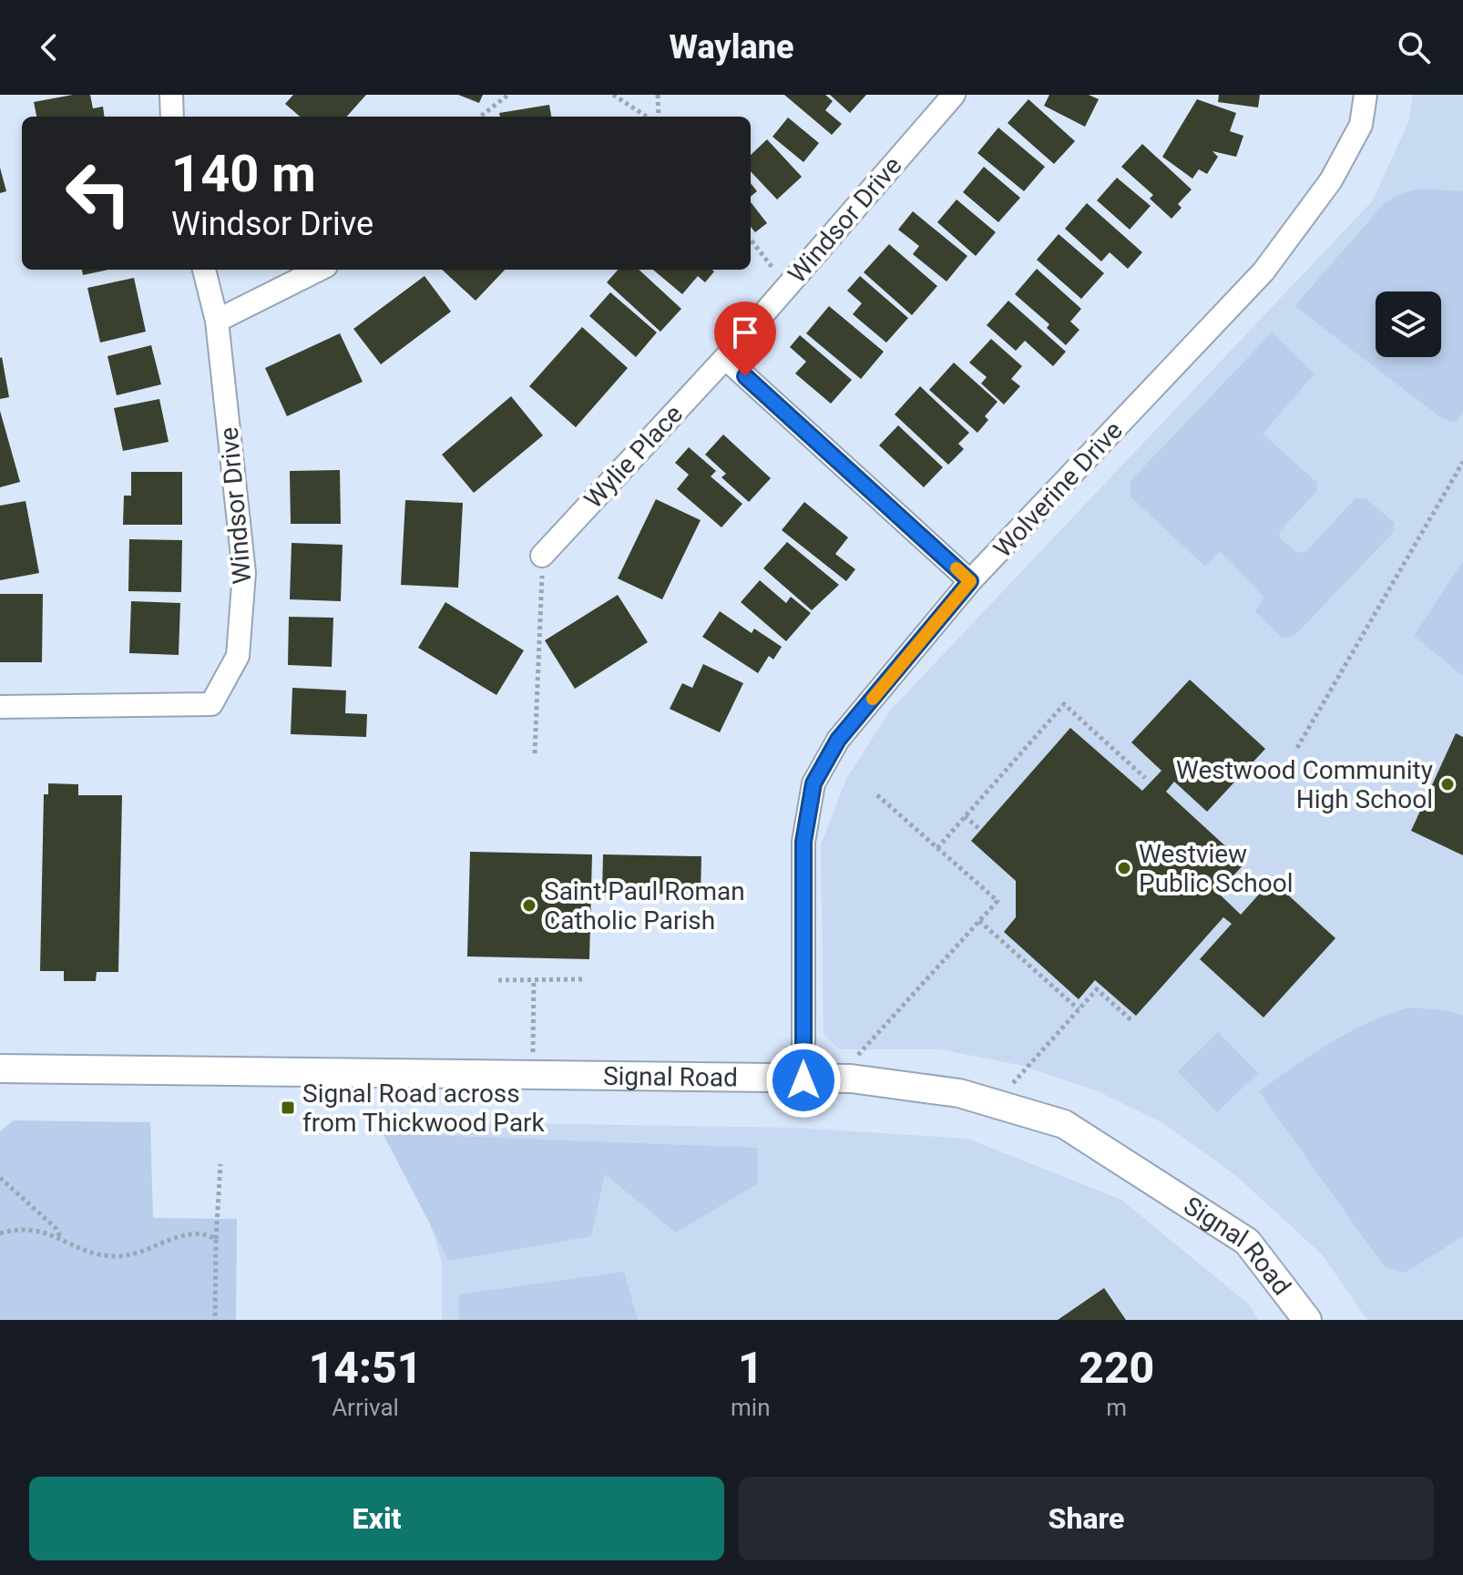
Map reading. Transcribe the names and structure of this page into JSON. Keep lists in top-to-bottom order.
{
  "streets": {
    "street": [
      "Windsor Drive",
      "Wylie Place",
      "Wolverine Drive",
      "Signal Road"
    ]
  },
  "crossings": [
    ["Windsor Drive", "Wylie Place"],
    ["Wolverine Drive", "Signal Road"]
  ],
  "places": {
    "other": ["Westwood Community High School", "Westview Public School", "Saint Paul Roman Catholic Parish"],
    "transit": ["Signal Road across from Thickwood Park"]
  },
  "page": {
    "header": "Waylane",
    "turn": ["140 m", "Windsor Drive"],
    "eta": [
      "14:51",
      "Arrival",
      "1",
      "min",
      "220",
      "m"
    ],
    "buttons": ["Exit", "Share"]
  }
}
